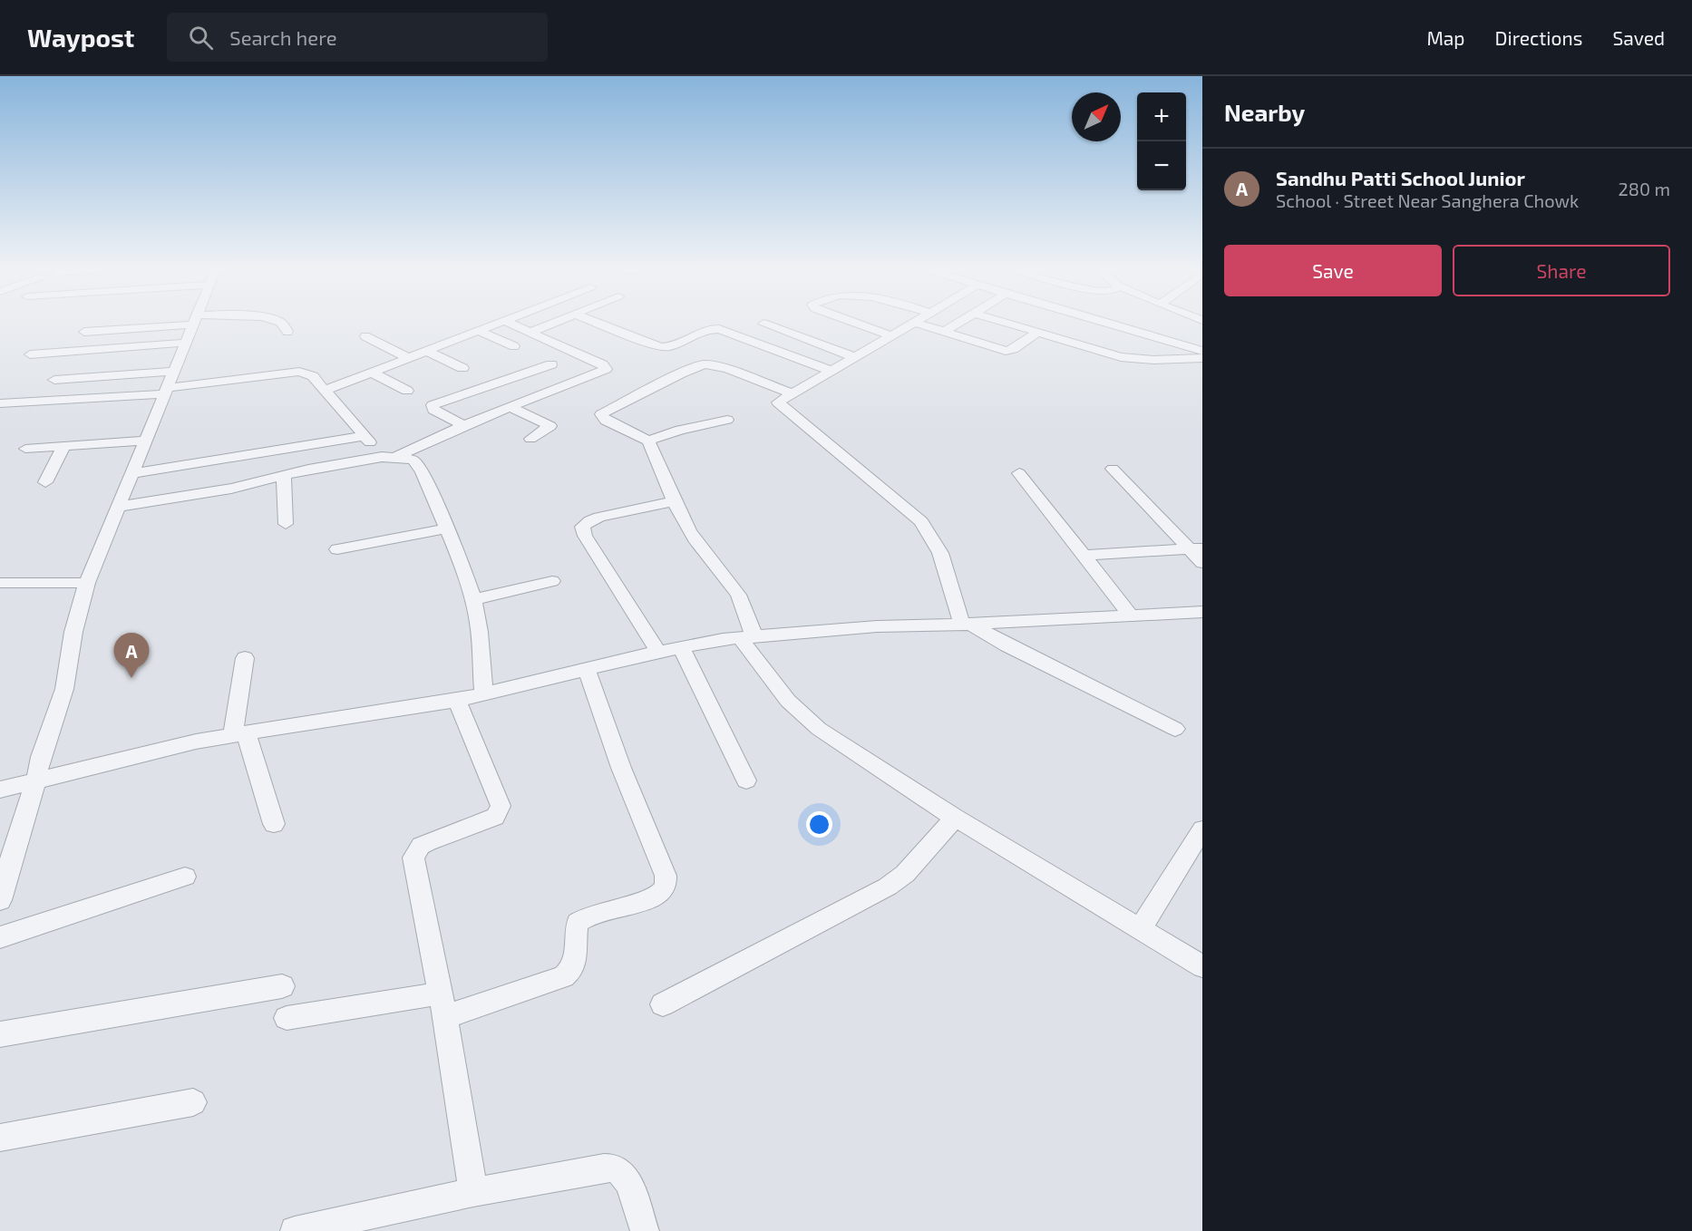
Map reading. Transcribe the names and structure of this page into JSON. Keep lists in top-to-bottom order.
{
  "north": "top right",
  "page": {
    "header": "Waypost",
    "search": "Search here",
    "nav": ["Map", "Directions", "Saved"],
    "heading": "Nearby",
    "map_buttons": ["+", "−"],
    "list": [
      {
        "mark": "A",
        "name": "Sandhu Patti School Junior",
        "note": "School · Street Near Sanghera Chowk",
        "value": "280 m"
      }
    ],
    "buttons": ["Save", "Share"],
    "pins": "A"
  }
}
